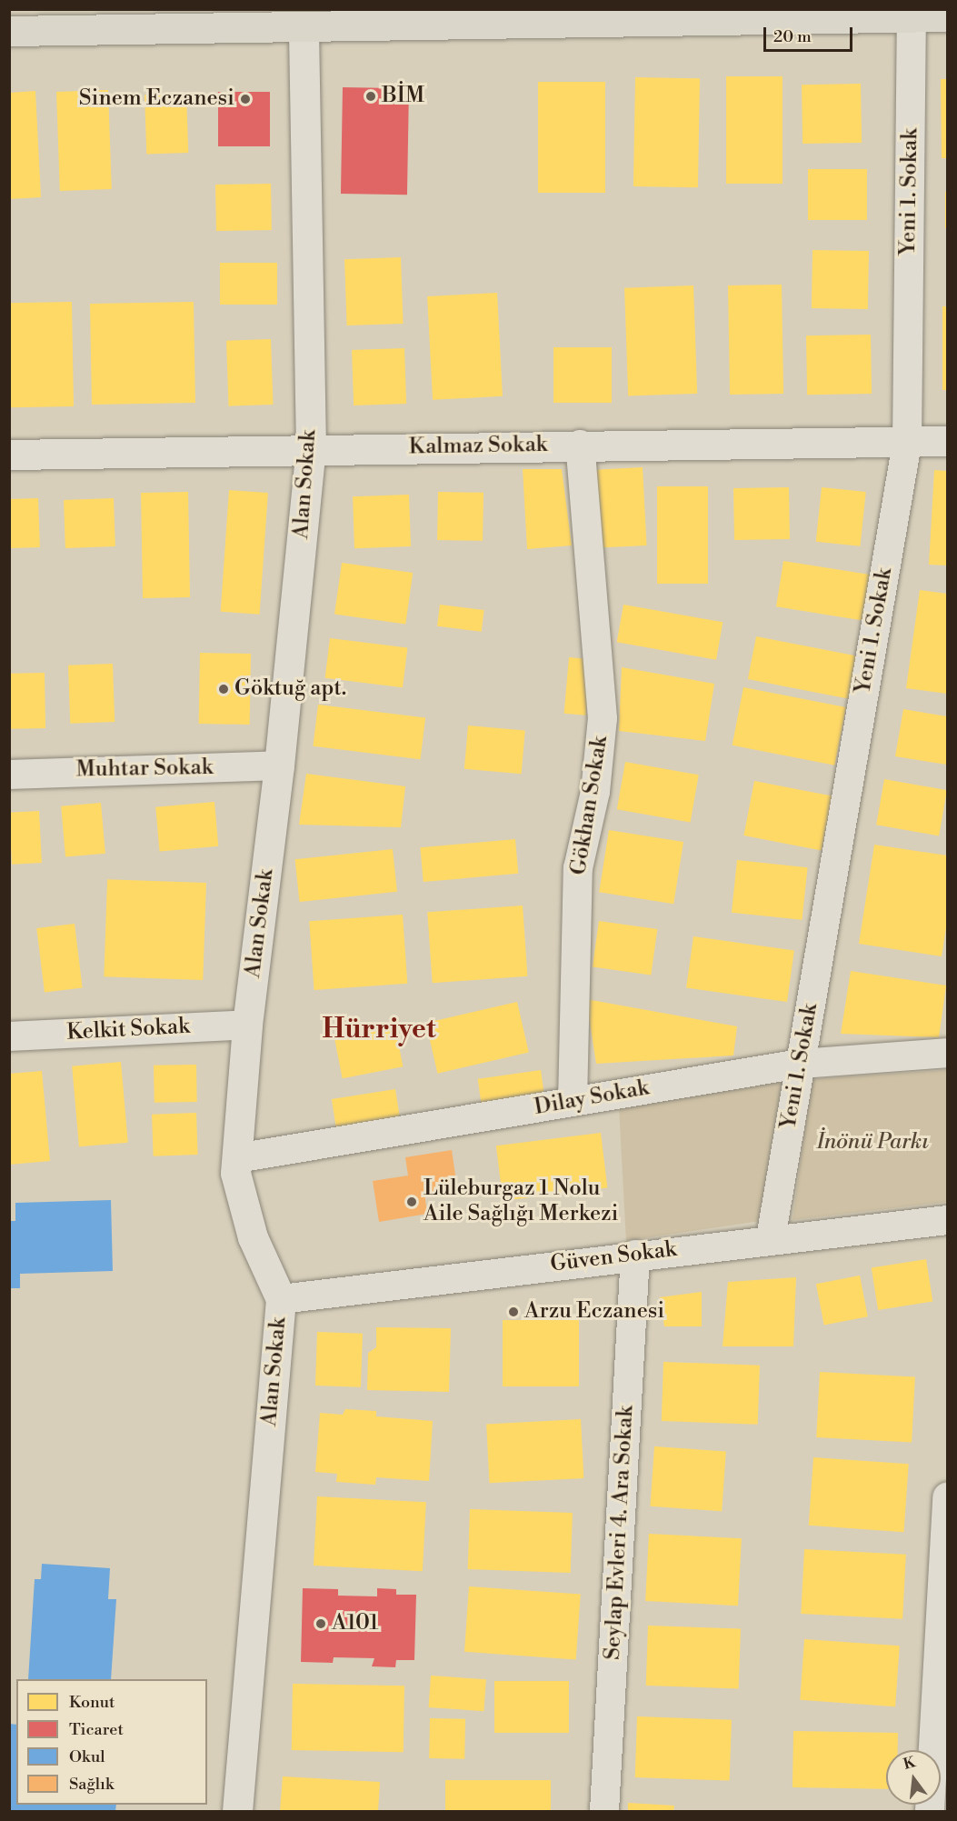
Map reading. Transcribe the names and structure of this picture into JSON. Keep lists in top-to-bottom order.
{
  "streets": {
    "street": [
      "Yeni 1. Sokak",
      "Kalmaz Sokak",
      "Alan Sokak",
      "Muhtar Sokak",
      "Gökhan Sokak",
      "Kelkit Sokak",
      "Dilay Sokak",
      "Güven Sokak",
      "Seylap Evleri 4. Ara Sokak"
    ]
  },
  "crossings": [
    ["Yeni 1. Sokak", "Kalmaz Sokak"],
    ["Yeni 1. Sokak", "Dilay Sokak"],
    ["Yeni 1. Sokak", "Güven Sokak"],
    ["Kalmaz Sokak", "Alan Sokak"],
    ["Kalmaz Sokak", "Gökhan Sokak"],
    ["Alan Sokak", "Muhtar Sokak"],
    ["Alan Sokak", "Kelkit Sokak"],
    ["Alan Sokak", "Dilay Sokak"],
    ["Alan Sokak", "Güven Sokak"],
    ["Gökhan Sokak", "Dilay Sokak"],
    ["Güven Sokak", "Seylap Evleri 4. Ara Sokak"]
  ],
  "districts": ["Hürriyet"],
  "parks": ["İnönü Parkı"],
  "places": [
    "BİM",
    "Sinem Eczanesi",
    "Göktuğ apt.",
    "Lüleburgaz 1 Nolu Aile Sağlığı Merkezi",
    "Arzu Eczanesi",
    "A101"
  ],
  "legend": [
    "Konut",
    "Ticaret",
    "Okul",
    "Sağlık"
  ],
  "scale_bar": "20 m",
  "north": "top"
}
